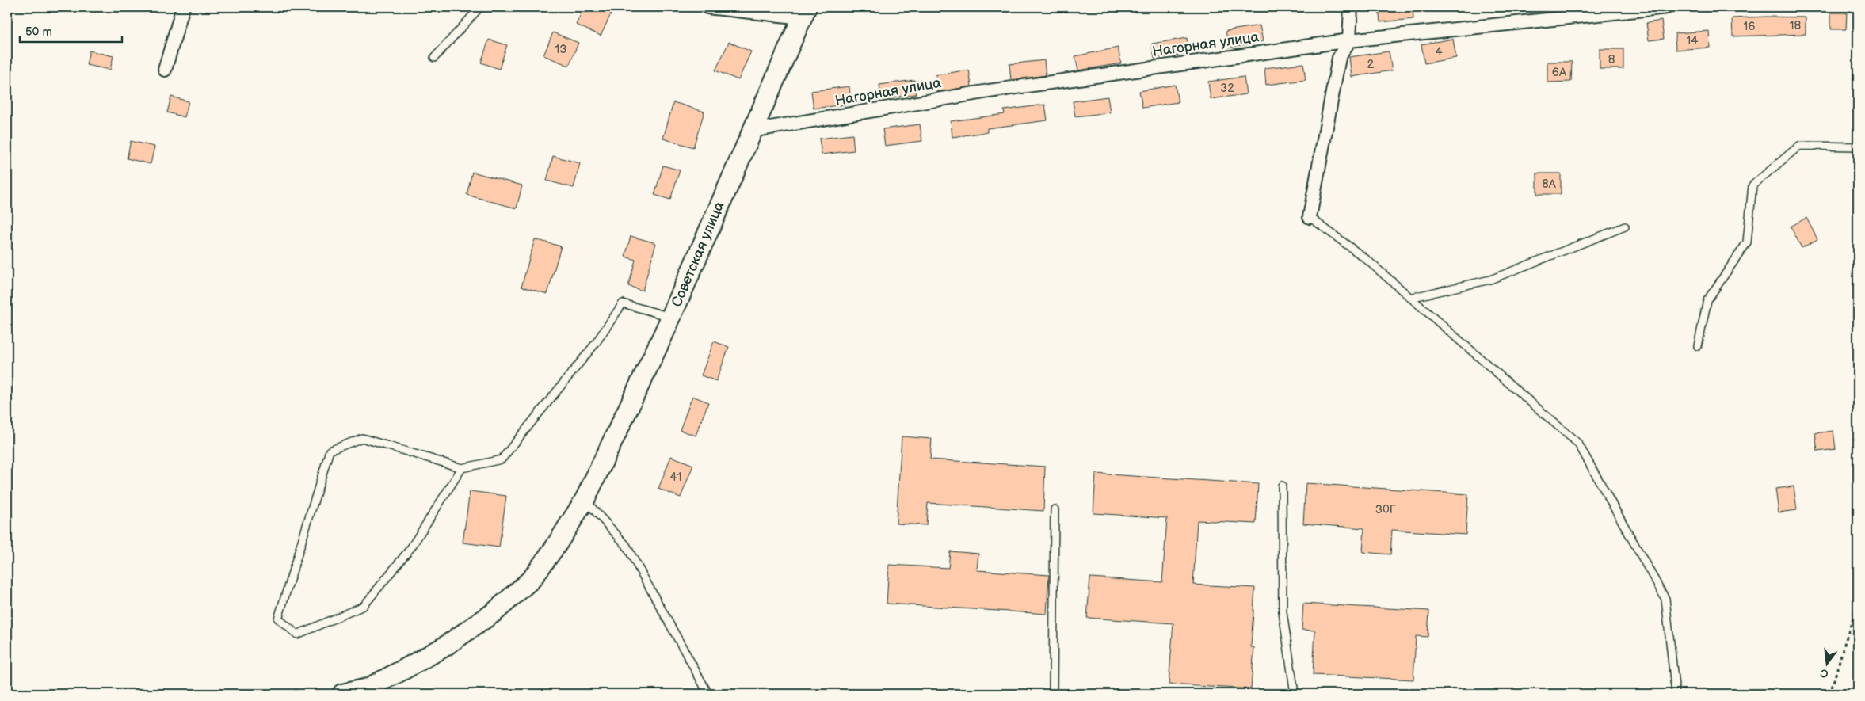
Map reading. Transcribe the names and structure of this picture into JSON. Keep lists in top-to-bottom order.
{
  "streets": {
    "street": ["Нагорная улица", "Советская улица"]
  },
  "crossings": [
    ["Нагорная улица", "Советская улица"]
  ],
  "house_numbers": [
    "18",
    "16",
    "14",
    "13",
    "4",
    "8",
    "2",
    "6А",
    "32",
    "8А",
    "41",
    "30Г"
  ],
  "scale_bar": "50 m",
  "north": "bottom"
}
